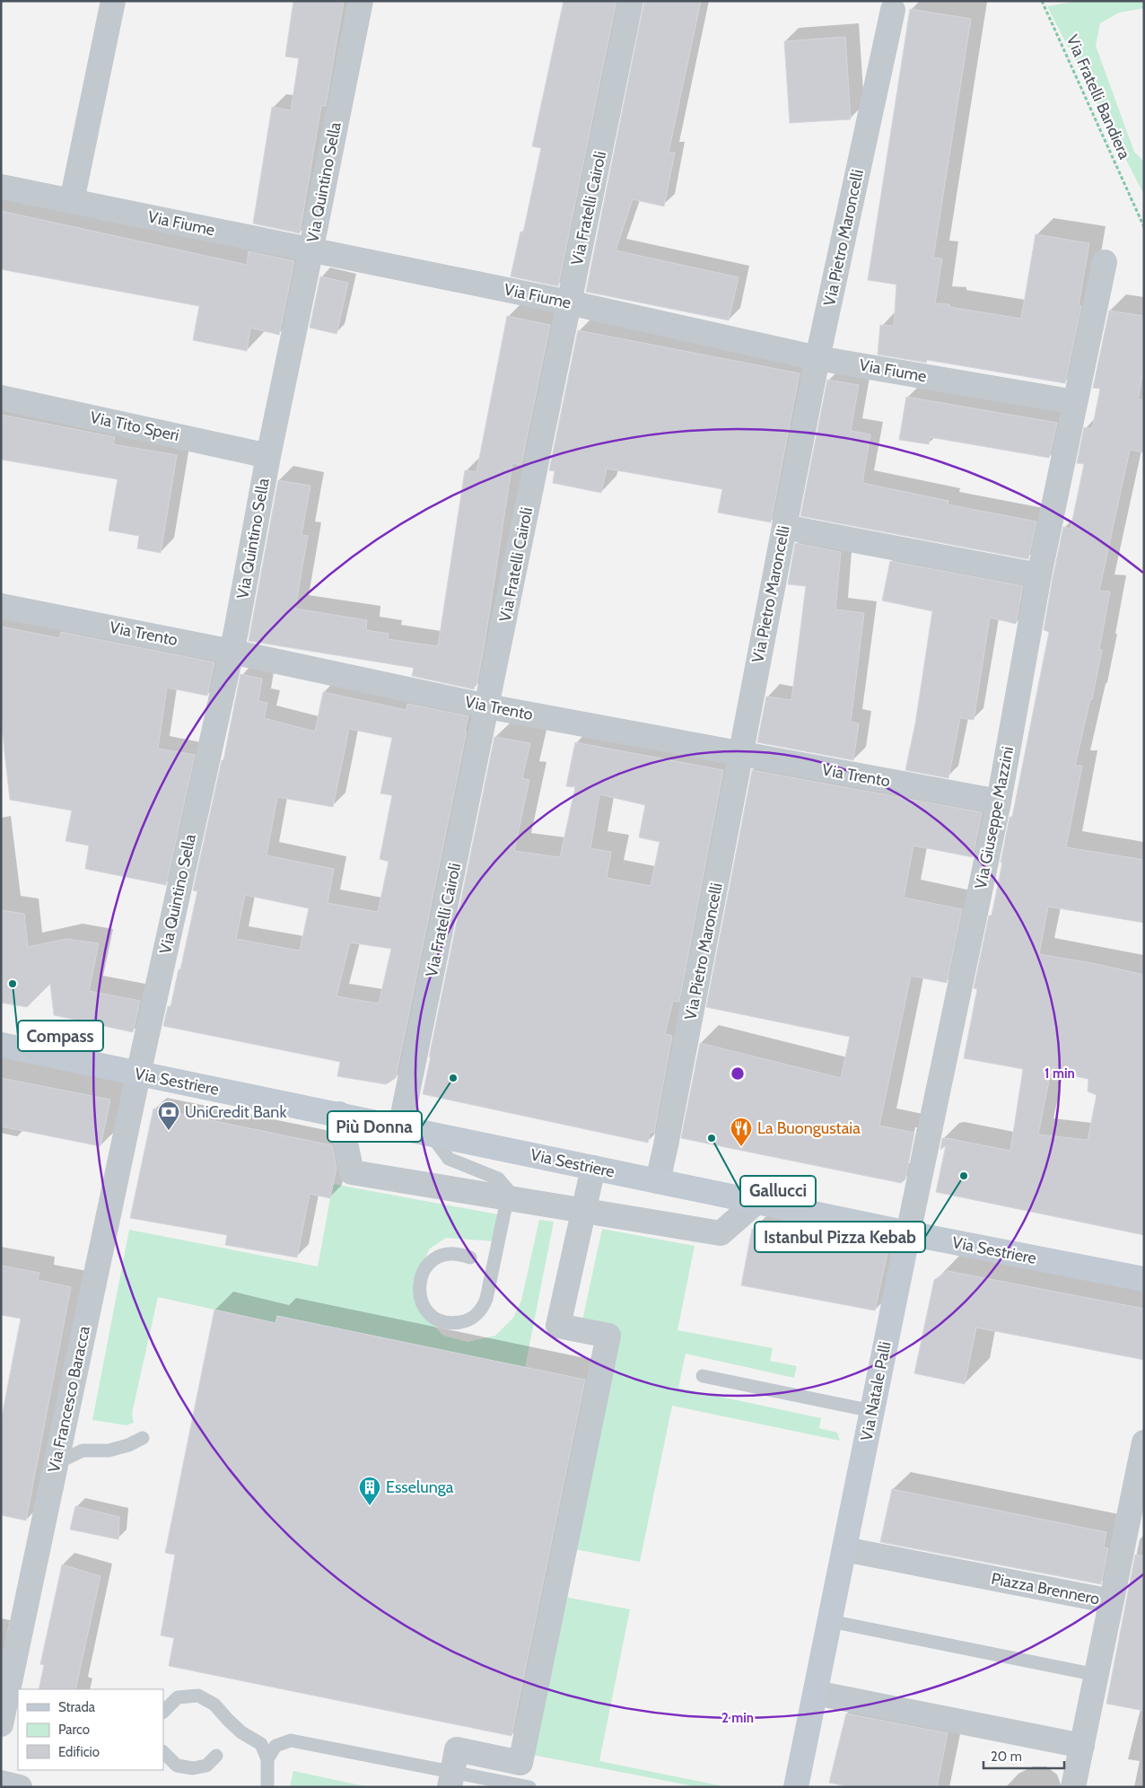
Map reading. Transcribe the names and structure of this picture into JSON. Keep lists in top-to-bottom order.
{
  "streets": {
    "main road": ["Via Sestriere", "Via Natale Palli"],
    "street": [
      "Via Quintino Sella",
      "Via Fratelli Cairoli",
      "Via Fiume",
      "Via Pietro Maroncelli",
      "Via Tito Speri",
      "Via Trento",
      "Via Giuseppe Mazzini",
      "Via Francesco Baracca",
      "Piazza Brennero"
    ],
    "path": ["Via Fratelli Bandiera"]
  },
  "crossings": [
    ["Via Quintino Sella", "Via Fiume"],
    ["Via Quintino Sella", "Via Tito Speri"],
    ["Via Quintino Sella", "Via Trento"],
    ["Via Quintino Sella", "Via Sestriere"],
    ["Via Quintino Sella", "Via Francesco Baracca"],
    ["Via Fratelli Cairoli", "Via Fiume"],
    ["Via Fratelli Cairoli", "Via Trento"],
    ["Via Fratelli Cairoli", "Via Sestriere"],
    ["Via Fiume", "Via Pietro Maroncelli"],
    ["Via Fiume", "Via Giuseppe Mazzini"],
    ["Via Pietro Maroncelli", "Via Trento"],
    ["Via Pietro Maroncelli", "Via Sestriere"],
    ["Via Trento", "Via Giuseppe Mazzini"],
    ["Via Giuseppe Mazzini", "Via Sestriere"],
    ["Via Giuseppe Mazzini", "Via Natale Palli"],
    ["Via Sestriere", "Via Natale Palli"],
    ["Via Sestriere", "Via Francesco Baracca"],
    ["Via Natale Palli", "Piazza Brennero"]
  ],
  "places": {
    "other": [
      "Compass",
      "Più Donna",
      "Gallucci",
      "Istanbul Pizza Kebab"
    ],
    "bank": ["UniCredit Bank"],
    "restaurant": ["La Buongustaia"],
    "building": ["Esselunga"]
  },
  "legend": ["Strada", "Parco", "Edificio"],
  "scale_bar": "20 m",
  "rings": ["1 min", "2 min"]
}
